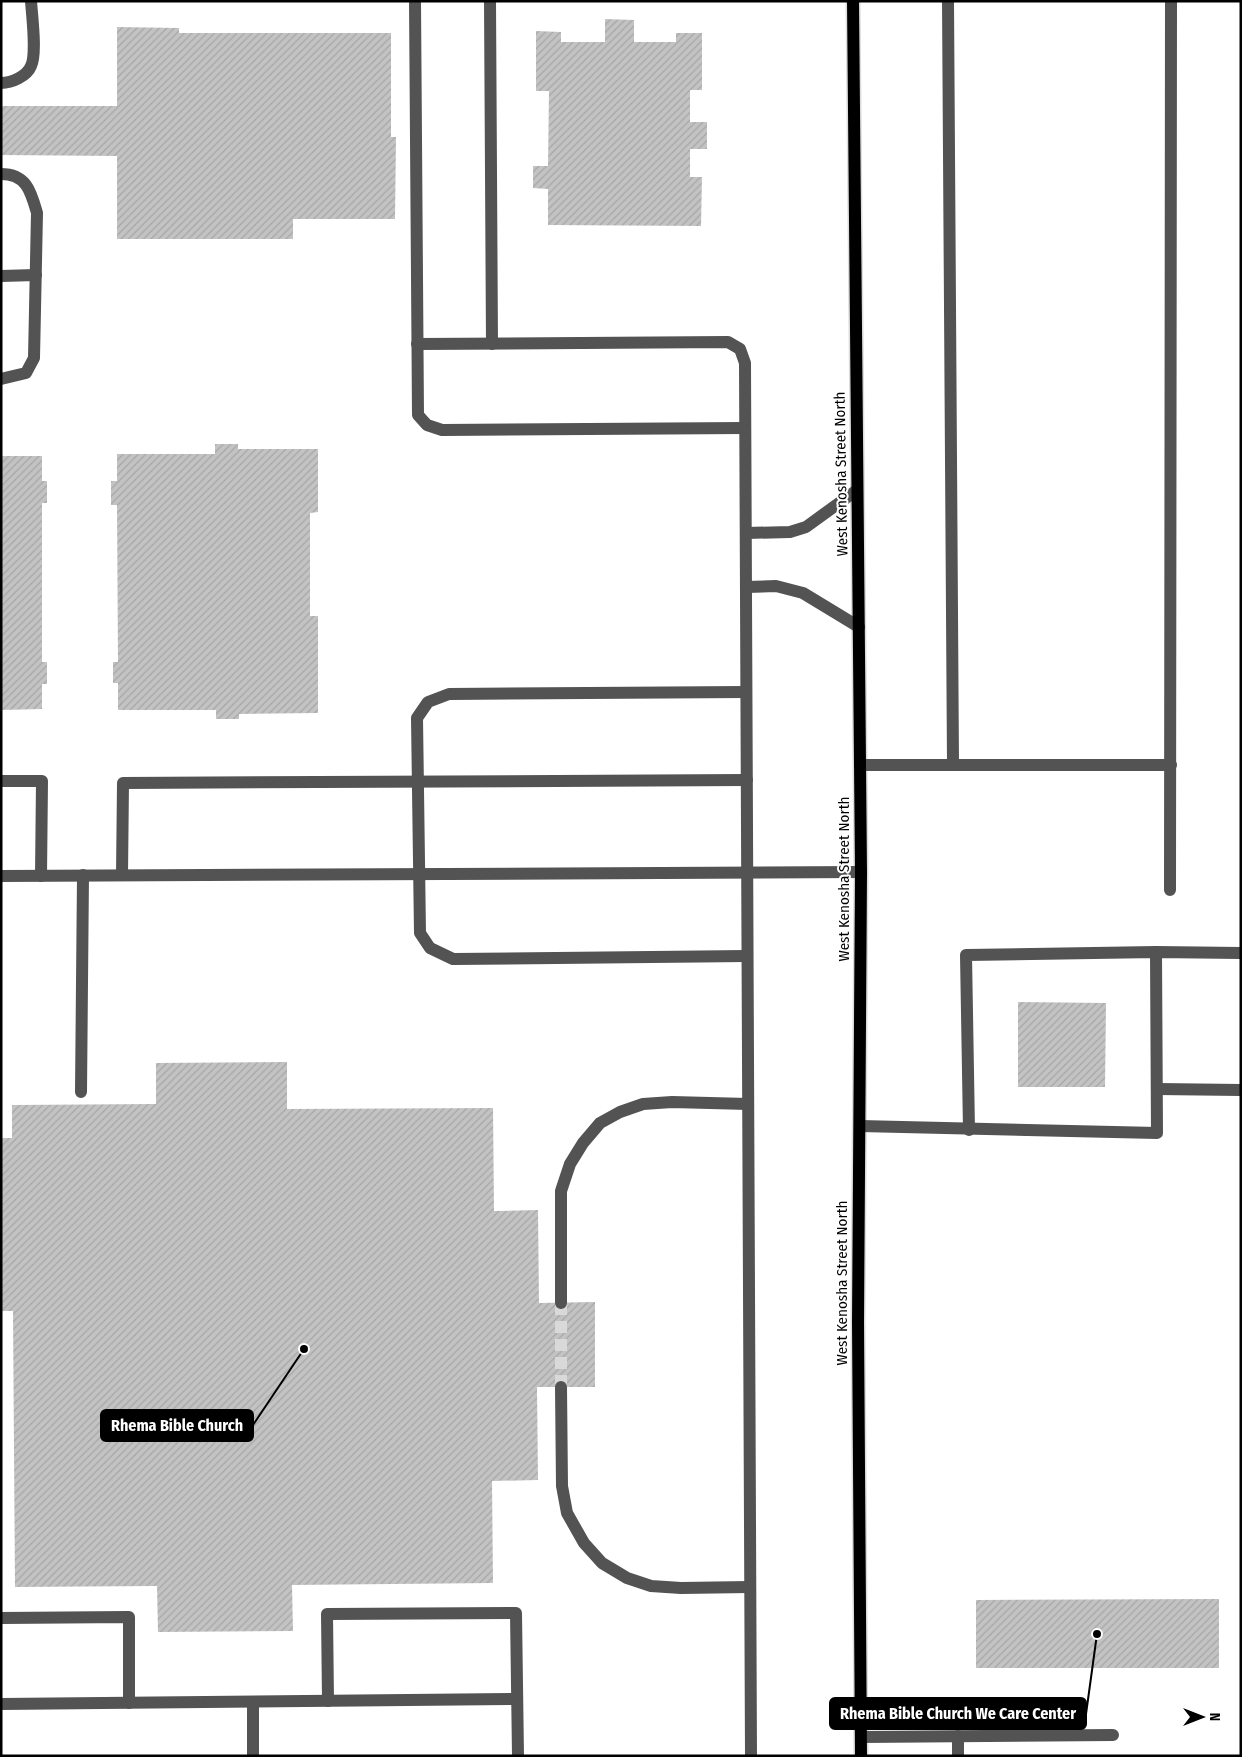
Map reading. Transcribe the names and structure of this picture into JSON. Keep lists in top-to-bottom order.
{
  "streets": {
    "main road": ["West Kenosha Street North"]
  },
  "places": ["Rhema Bible Church", "Rhema Bible Church We Care Center"],
  "north": "right"
}
